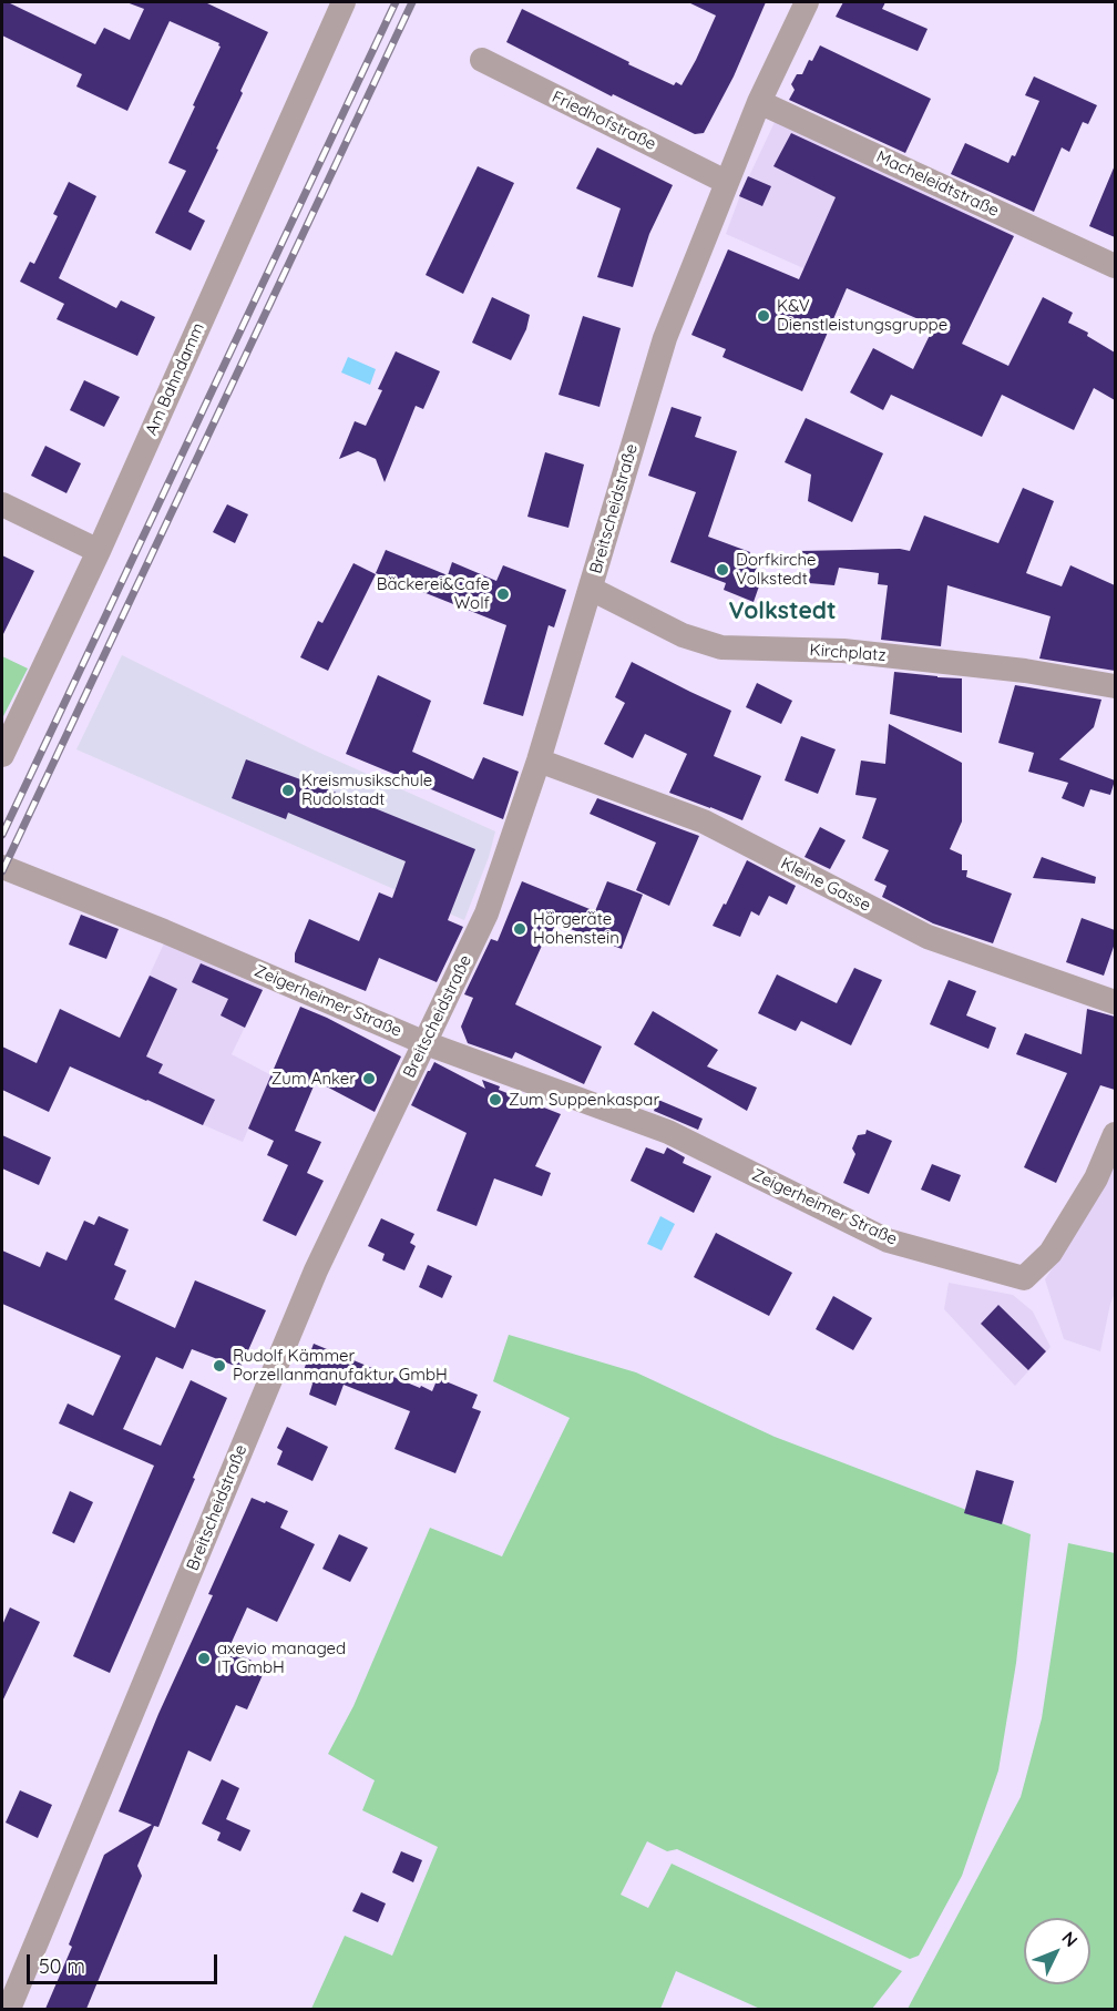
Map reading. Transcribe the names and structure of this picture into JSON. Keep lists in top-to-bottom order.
{
  "streets": {
    "street": [
      "Friedhofstraße",
      "Macheleidtstraße",
      "Am Bahndamm",
      "Breitscheidstraße",
      "Kirchplatz",
      "Kleine Gasse",
      "Zeigerheimer Straße"
    ]
  },
  "crossings": [
    ["Friedhofstraße", "Breitscheidstraße"],
    ["Macheleidtstraße", "Breitscheidstraße"],
    ["Breitscheidstraße", "Kirchplatz"],
    ["Breitscheidstraße", "Kleine Gasse"],
    ["Breitscheidstraße", "Zeigerheimer Straße"]
  ],
  "districts": ["Volkstedt"],
  "places": [
    "K&V Dienstleistungsgruppe",
    "Dorfkirche Volkstedt",
    "Bäckerei&Cafe Wolf",
    "Kreismusikschule Rudolstadt",
    "Hörgeräte Hohenstein",
    "Zum Anker",
    "Zum Suppenkaspar",
    "Rudolf Kämmer Porzellanmanufaktur GmbH",
    "axevio managed IT GmbH"
  ],
  "scale_bar": "50 m",
  "north": "top right"
}
